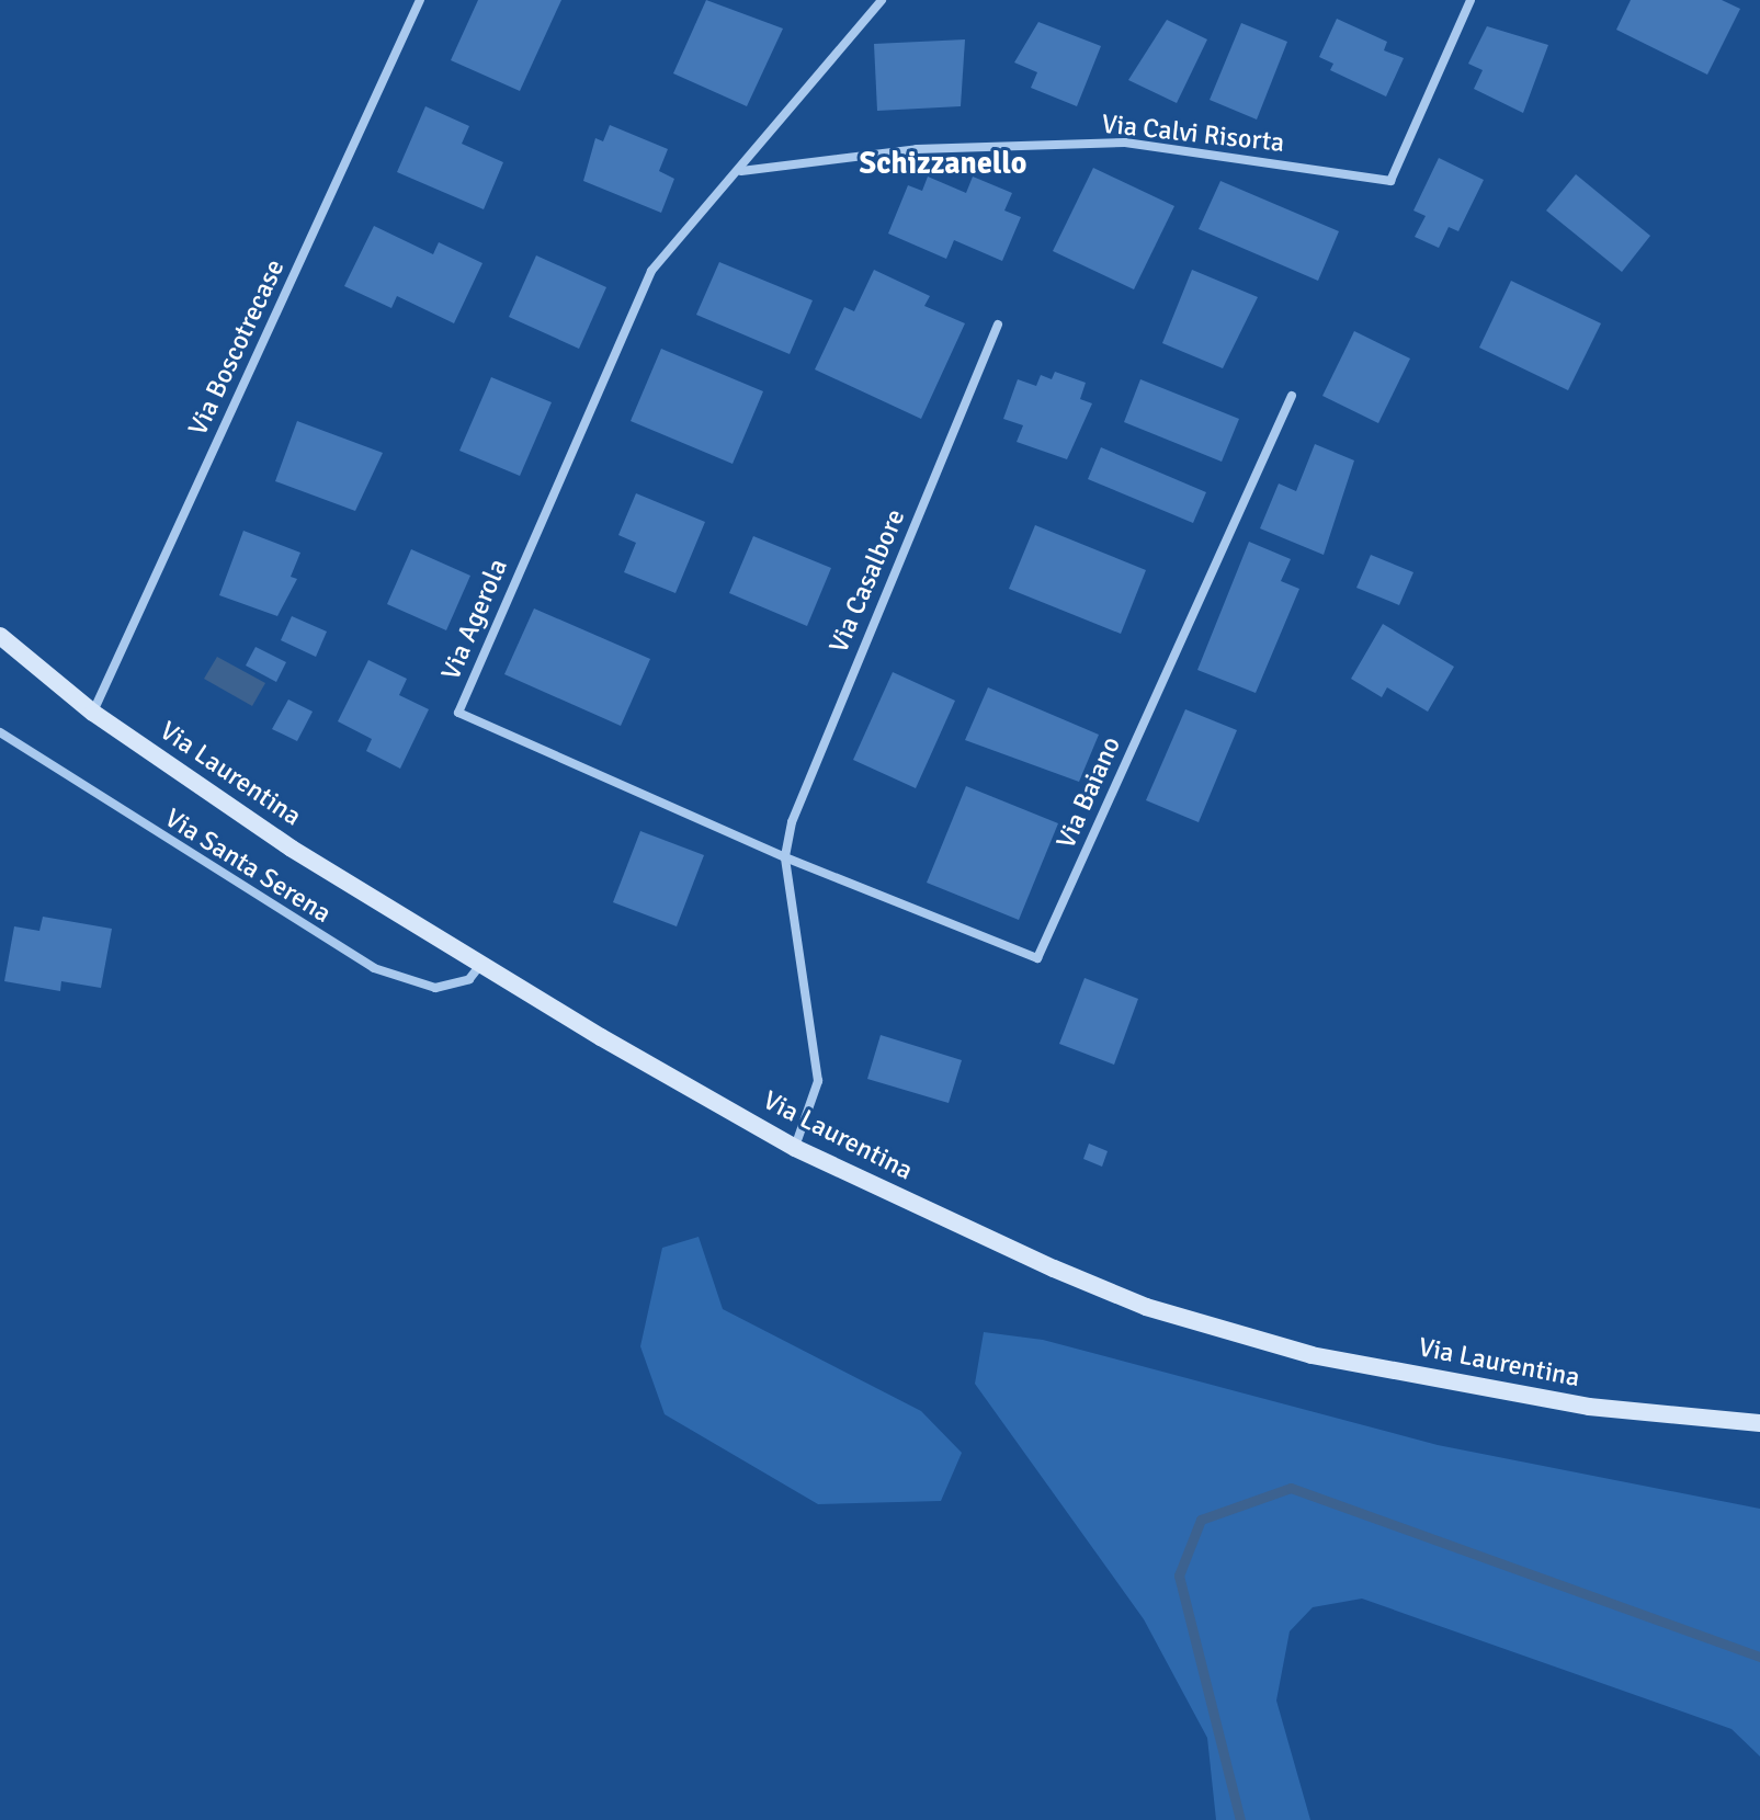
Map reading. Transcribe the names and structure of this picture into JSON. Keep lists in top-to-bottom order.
{
  "streets": {
    "main road": ["Via Laurentina"],
    "street": [
      "Via Calvi Risorta",
      "Via Boscotrecase",
      "Via Casalbore",
      "Via Agerola",
      "Via Baiano",
      "Via Santa Serena"
    ]
  },
  "crossings": [
    ["Via Calvi Risorta", "Via Agerola"],
    ["Via Boscotrecase", "Via Laurentina"],
    ["Via Casalbore", "Via Agerola"],
    ["Via Casalbore", "Via Baiano"],
    ["Via Agerola", "Via Baiano"],
    ["Via Laurentina", "Via Santa Serena"]
  ],
  "districts": ["Schizzanello"]
}
